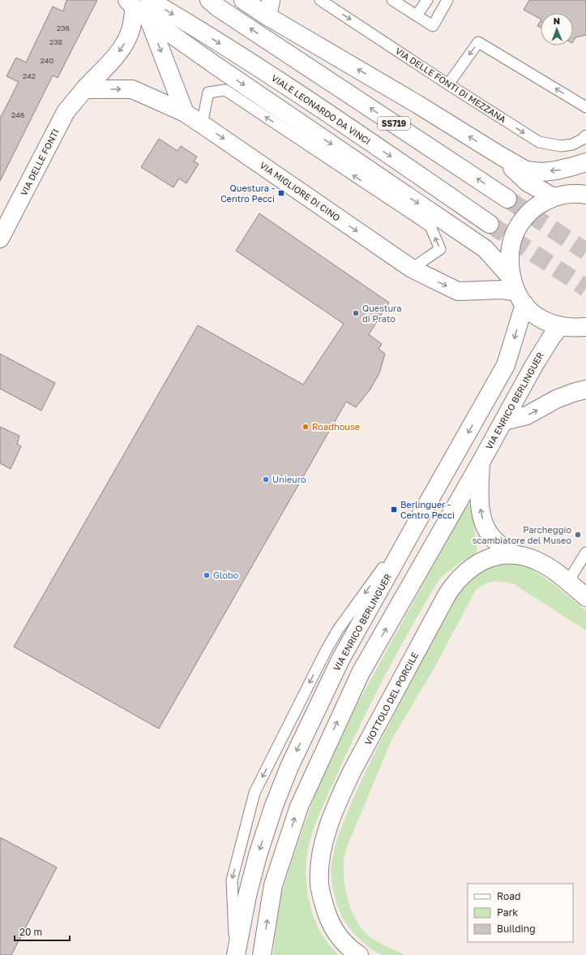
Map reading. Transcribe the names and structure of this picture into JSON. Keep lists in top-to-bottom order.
{
  "streets": {
    "main road": [
      "VIALE LEONARDO DA VINCI",
      "SS719",
      "VIA DELLE FONTI",
      "VIA MIGLIORE DI CINO",
      "VIA ENRICO BERLINGUER",
      "VIOTTOLO DEL PORCILE"
    ],
    "lane": ["VIA DELLE FONTI DI MEZZANA"]
  },
  "crossings": [
    ["VIALE LEONARDO DA VINCI", "VIA DELLE FONTI"],
    ["VIA DELLE FONTI", "VIA MIGLIORE DI CINO"],
    ["VIA MIGLIORE DI CINO", "VIA ENRICO BERLINGUER"]
  ],
  "one_way": ["VIA DELLE FONTI DI MEZZANA", "VIA DELLE FONTI"],
  "places": {
    "transit": ["Questura - Centro Pecci", "Berlinguer - Centro Pecci"],
    "other": [
      "Questura di Prato",
      "Roadhouse",
      "Unieuro",
      "Parcheggio scambiatore del Museo",
      "Globo"
    ]
  },
  "house_numbers": [
    "236",
    "238",
    "240",
    "242",
    "246"
  ],
  "legend": ["Road", "Park", "Building"],
  "scale_bar": "20 m",
  "north": "top"
}
